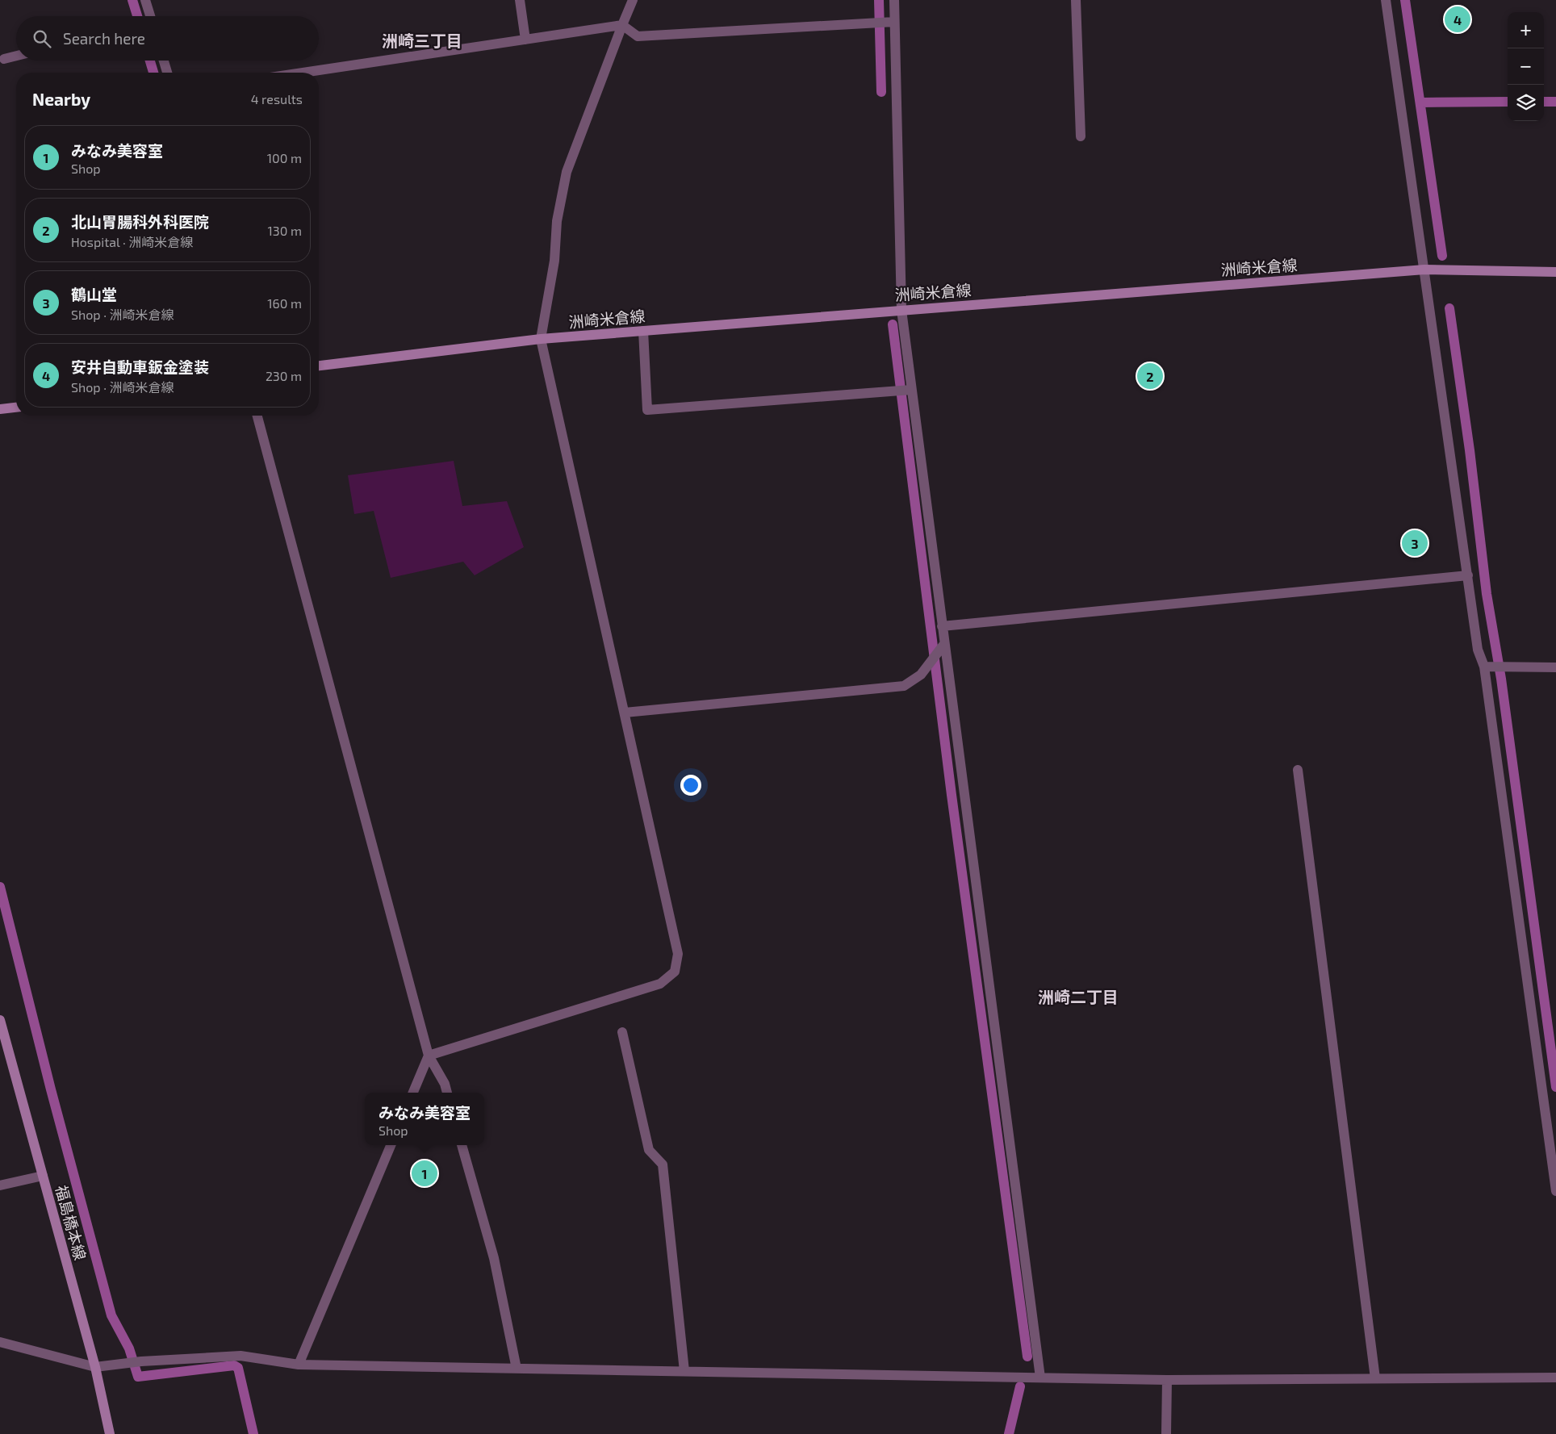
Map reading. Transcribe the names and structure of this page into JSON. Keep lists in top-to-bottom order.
{
  "streets": {
    "main road": ["洲崎米倉線", "福島橋本線"]
  },
  "districts": ["洲崎三丁目", "洲崎二丁目"],
  "page": {
    "pins": [
      "4",
      "2",
      "3",
      "1"
    ],
    "map_buttons": ["+", "−"],
    "search": "Search here",
    "heading": ["Nearby", "4 results"],
    "list": [
      {
        "mark": "1",
        "name": "みなみ美容室",
        "note": "Shop",
        "value": "100 m"
      },
      {
        "mark": "2",
        "name": "北山胃腸科外科医院",
        "note": "Hospital · 洲崎米倉線",
        "value": "130 m"
      },
      {
        "mark": "3",
        "name": "鶴山堂",
        "note": "Shop · 洲崎米倉線",
        "value": "160 m"
      },
      {
        "mark": "4",
        "name": "安井自動車鈑金塗装",
        "note": "Shop · 洲崎米倉線",
        "value": "230 m"
      }
    ],
    "popup": ["みなみ美容室", "Shop"]
  }
}
